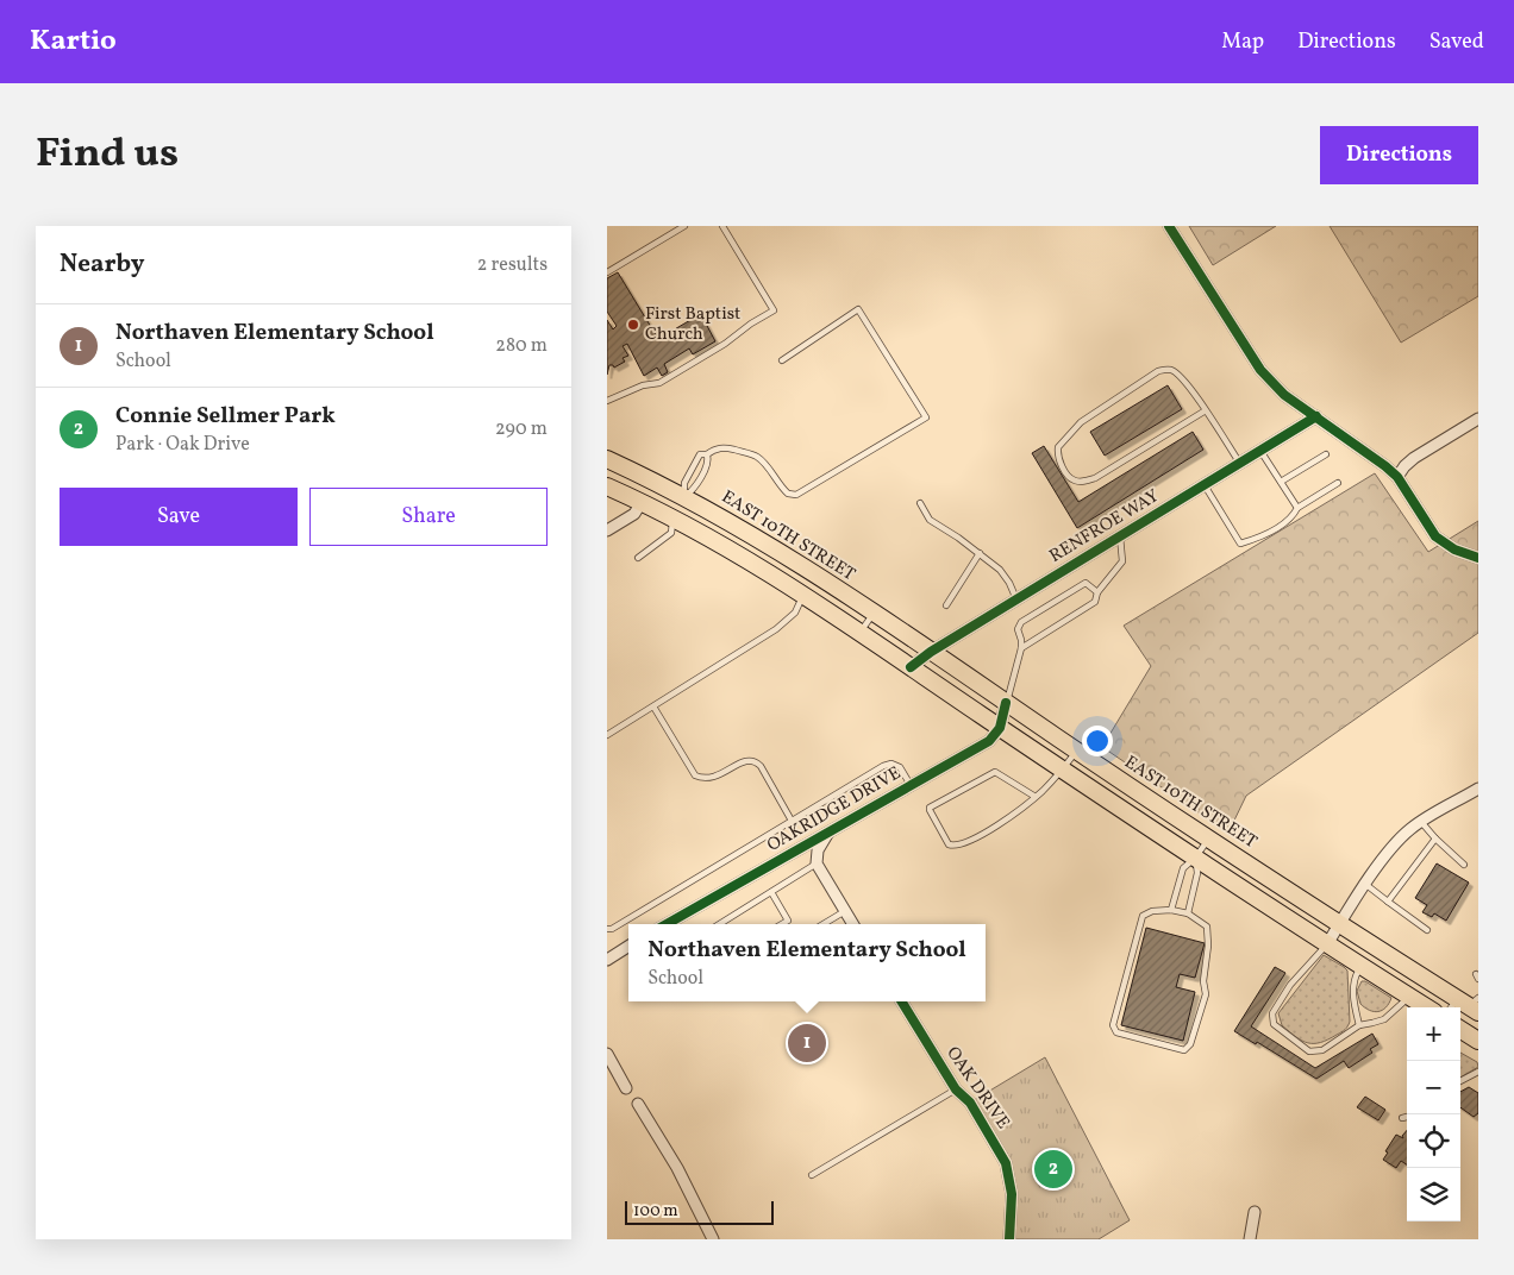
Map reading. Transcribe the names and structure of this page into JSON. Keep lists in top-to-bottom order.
{
  "streets": {
    "main road": ["EAST 10TH STREET"],
    "street": ["RENFROE WAY", "OAKRIDGE DRIVE", "OAK DRIVE"]
  },
  "crossings": [
    ["RENFROE WAY", "EAST 10TH STREET"]
  ],
  "places": ["First Baptist Church"],
  "scale_bar": "100 m",
  "page": {
    "header": "Kartio",
    "nav": ["Map", "Directions", "Saved"],
    "title": "Find us",
    "buttons": [
      "Directions",
      ["Save", "Share"]
    ],
    "heading": ["Nearby", "2 results"],
    "list": [
      {
        "mark": "1",
        "name": "Northaven Elementary School",
        "note": "School",
        "value": "280 m"
      },
      {
        "mark": "2",
        "name": "Connie Sellmer Park",
        "note": "Park · Oak Drive",
        "value": "290 m"
      }
    ],
    "popup": ["Northaven Elementary School", "School"],
    "map_buttons": ["+", "−"],
    "pins": ["1", "2"],
    "scale": "100 m"
  }
}
